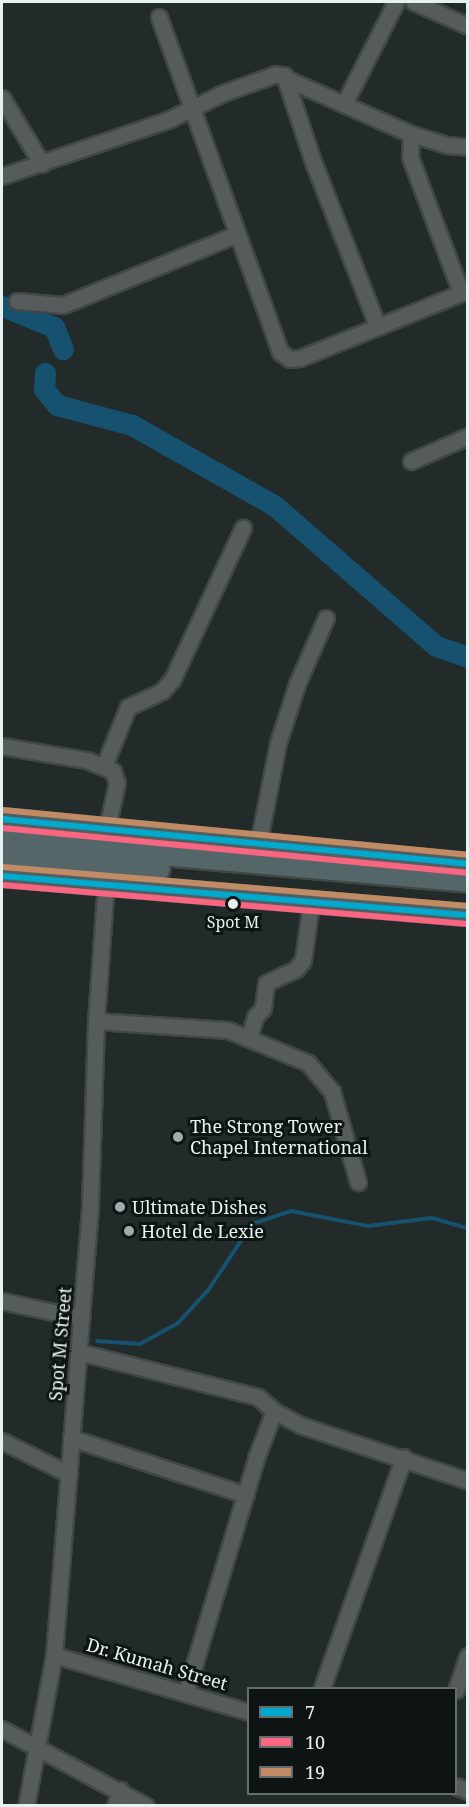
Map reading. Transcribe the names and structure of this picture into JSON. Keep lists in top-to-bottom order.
{
  "streets": {
    "street": ["Spot M Street", "Dr. Kumah Street"]
  },
  "crossings": [
    ["Spot M Street", "Dr. Kumah Street"]
  ],
  "places": [
    "Spot M",
    "The Strong Tower Chapel International",
    "Ultimate Dishes",
    "Hotel de Lexie"
  ],
  "lines": ["transit line 19", "transit line 7", "transit line 10"],
  "legend": ["7", "10", "19"]
}
